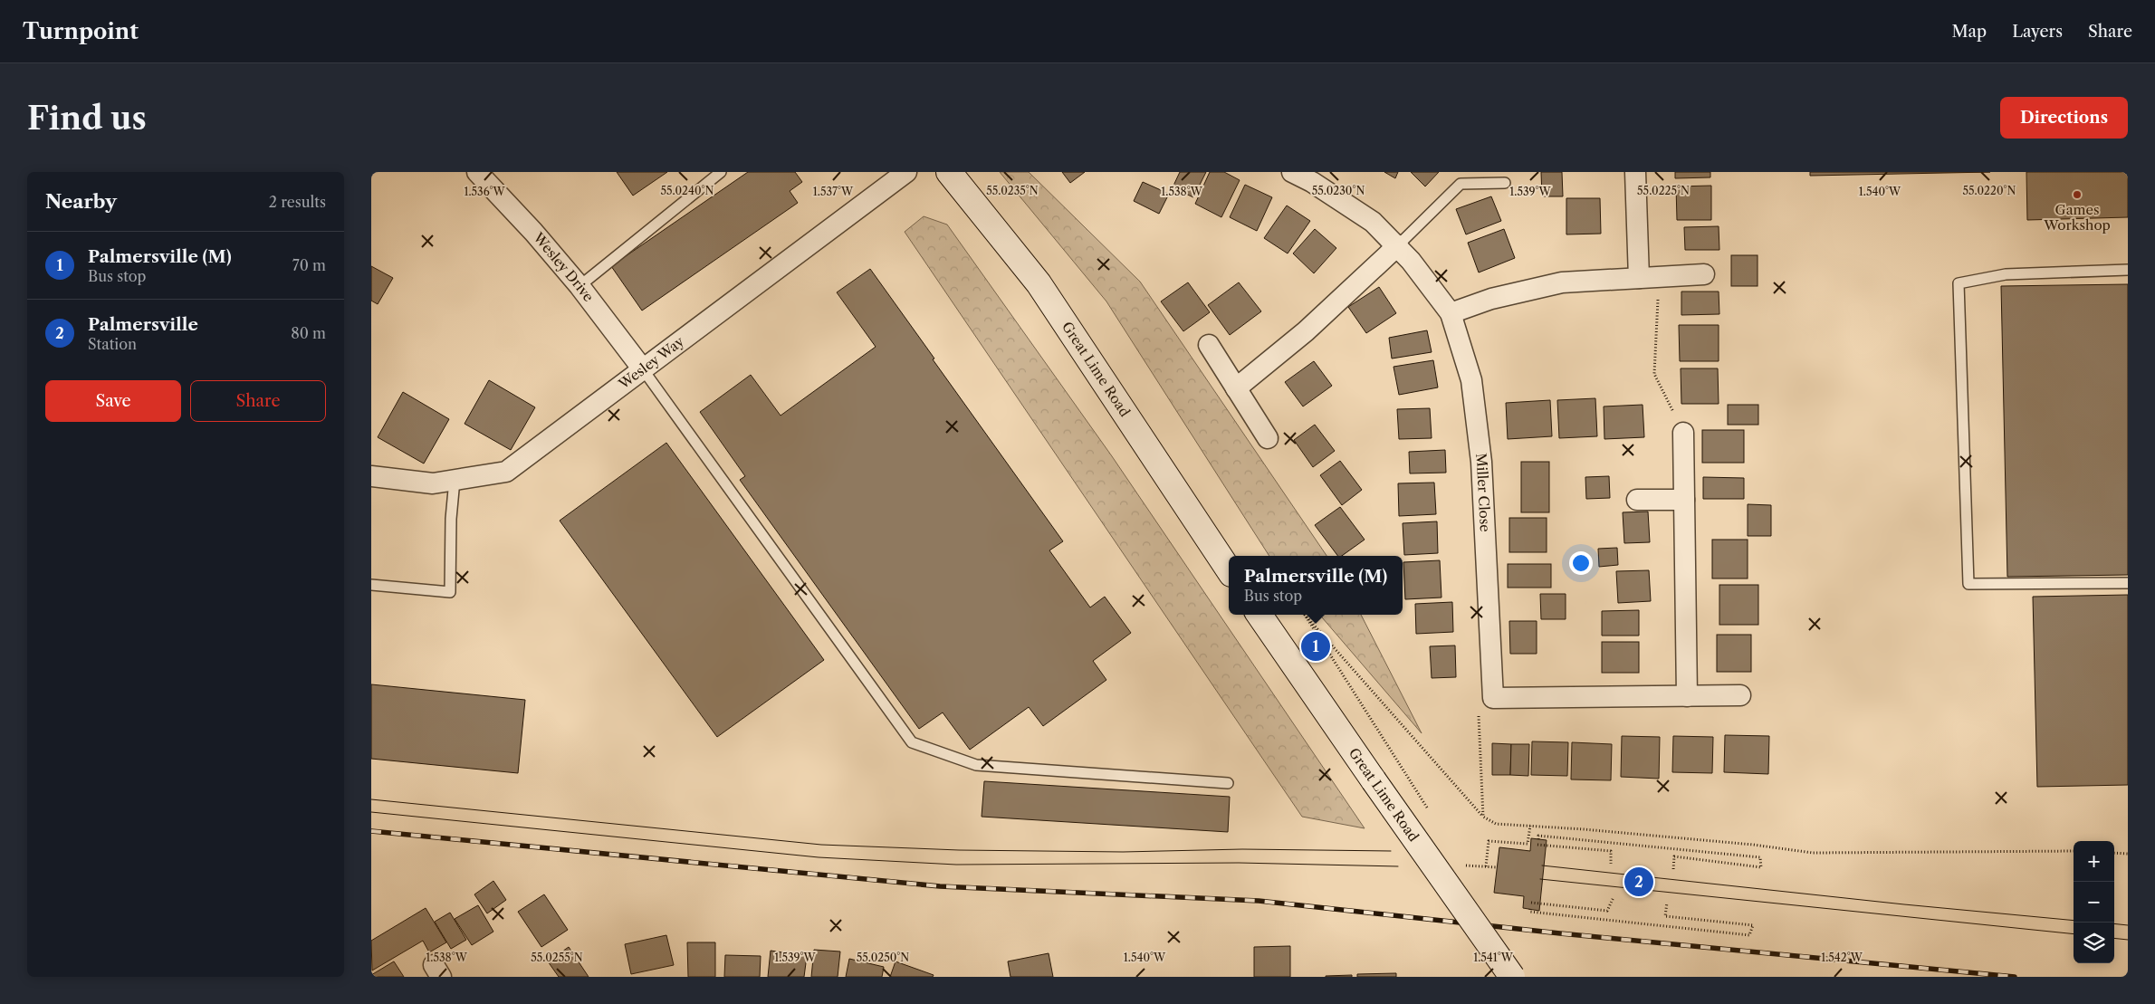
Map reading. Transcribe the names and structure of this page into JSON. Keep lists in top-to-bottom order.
{
  "streets": {
    "main road": ["Great Lime Road"],
    "street": ["Wesley Drive", "Wesley Way", "Miller Close"]
  },
  "crossings": [
    ["Wesley Drive", "Wesley Way"]
  ],
  "places": ["Games Workshop"],
  "page": {
    "header": "Turnpoint",
    "nav": ["Map", "Layers", "Share"],
    "buttons": [
      "Directions",
      ["Save", "Share"]
    ],
    "title": "Find us",
    "heading": ["Nearby", "2 results"],
    "list": [
      {
        "mark": "1",
        "name": "Palmersville (M)",
        "note": "Bus stop",
        "value": "70 m"
      },
      {
        "mark": "2",
        "name": "Palmersville",
        "note": "Station",
        "value": "80 m"
      }
    ],
    "popup": ["Palmersville (M)", "Bus stop"],
    "pins": ["1", "2"],
    "map_buttons": ["+", "−"]
  },
  "coordinates": [
    "55.0230°N",
    "55.0225°N",
    "55.0220°N",
    "55.0240°N",
    "55.0235°N",
    "1.536°W",
    "1.537°W",
    "1.538°W",
    "1.539°W",
    "1.540°W",
    "1.541°W",
    "1.542°W",
    "55.0255°N",
    "55.0250°N"
  ]
}
